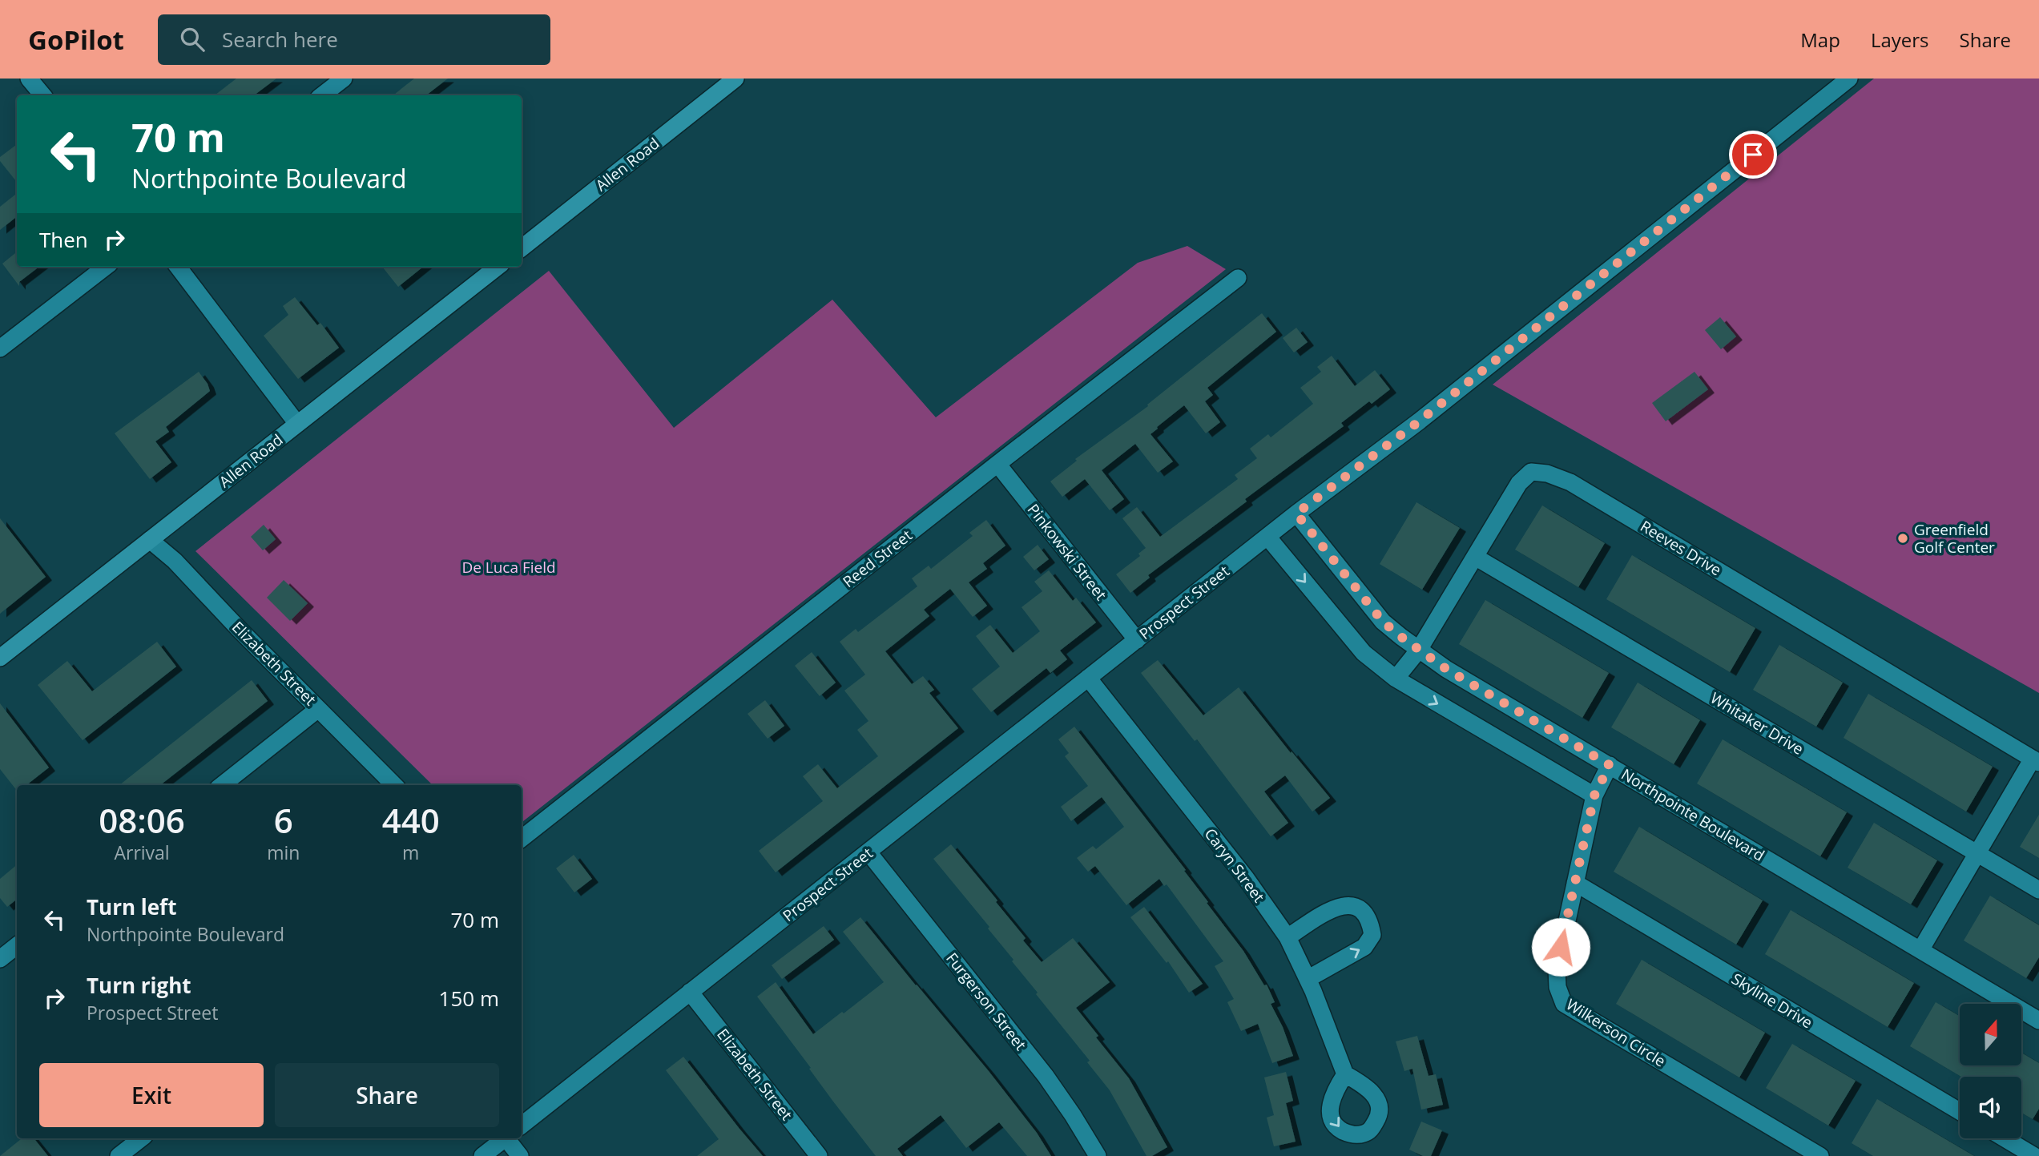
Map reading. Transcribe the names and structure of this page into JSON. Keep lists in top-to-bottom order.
{
  "streets": {
    "main road": ["Allen Road"],
    "street": [
      "Reeves Drive",
      "Pinkowski Street",
      "Reed Street",
      "Prospect Street",
      "Elizabeth Street",
      "Whitaker Drive",
      "Northpointe Boulevard",
      "Caryn Street",
      "Skyline Drive",
      "Furgerson Street",
      "Wilkerson Circle"
    ]
  },
  "crossings": [
    ["Allen Road", "Elizabeth Street"],
    ["Reeves Drive", "Whitaker Drive"],
    ["Reeves Drive", "Northpointe Boulevard"],
    ["Pinkowski Street", "Reed Street"],
    ["Pinkowski Street", "Prospect Street"],
    ["Prospect Street", "Elizabeth Street"],
    ["Prospect Street", "Northpointe Boulevard"],
    ["Prospect Street", "Caryn Street"],
    ["Prospect Street", "Furgerson Street"],
    ["Northpointe Boulevard", "Wilkerson Circle"],
    ["Skyline Drive", "Wilkerson Circle"]
  ],
  "parks": ["De Luca Field"],
  "places": ["Greenfield Golf Center"],
  "north": "top",
  "page": {
    "header": "GoPilot",
    "search": "Search here",
    "nav": ["Map", "Layers", "Share"],
    "turn": ["70 m", "Northpointe Boulevard"],
    "then": "Then",
    "eta": [
      "08:06",
      "Arrival",
      "6",
      "min",
      "440",
      "m"
    ],
    "list": [
      {
        "name": "Turn left",
        "note": "Northpointe Boulevard",
        "value": "70 m"
      },
      {
        "name": "Turn right",
        "note": "Prospect Street",
        "value": "150 m"
      }
    ],
    "buttons": ["Exit", "Share"]
  }
}
